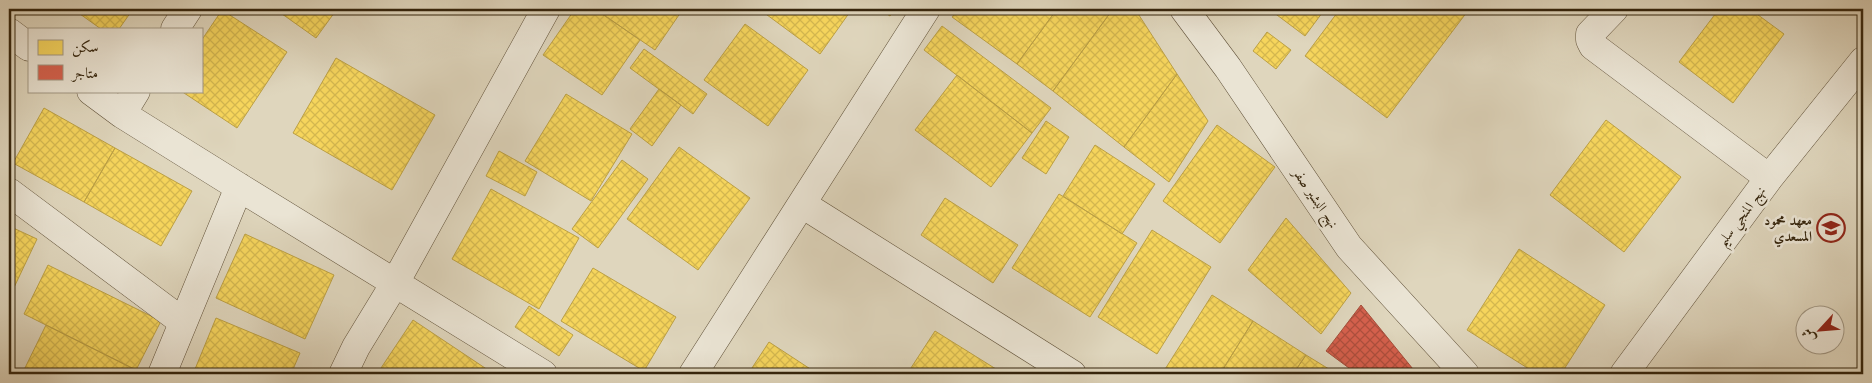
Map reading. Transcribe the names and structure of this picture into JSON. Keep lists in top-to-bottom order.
{
  "streets": {
    "street": ["نهج البشير صفر", "نهج المنجي سليم"]
  },
  "places": {
    "school or university": ["معهد محمود المسعدي"]
  },
  "legend": ["سكن", "متاجر"],
  "north": "bottom left"
}
